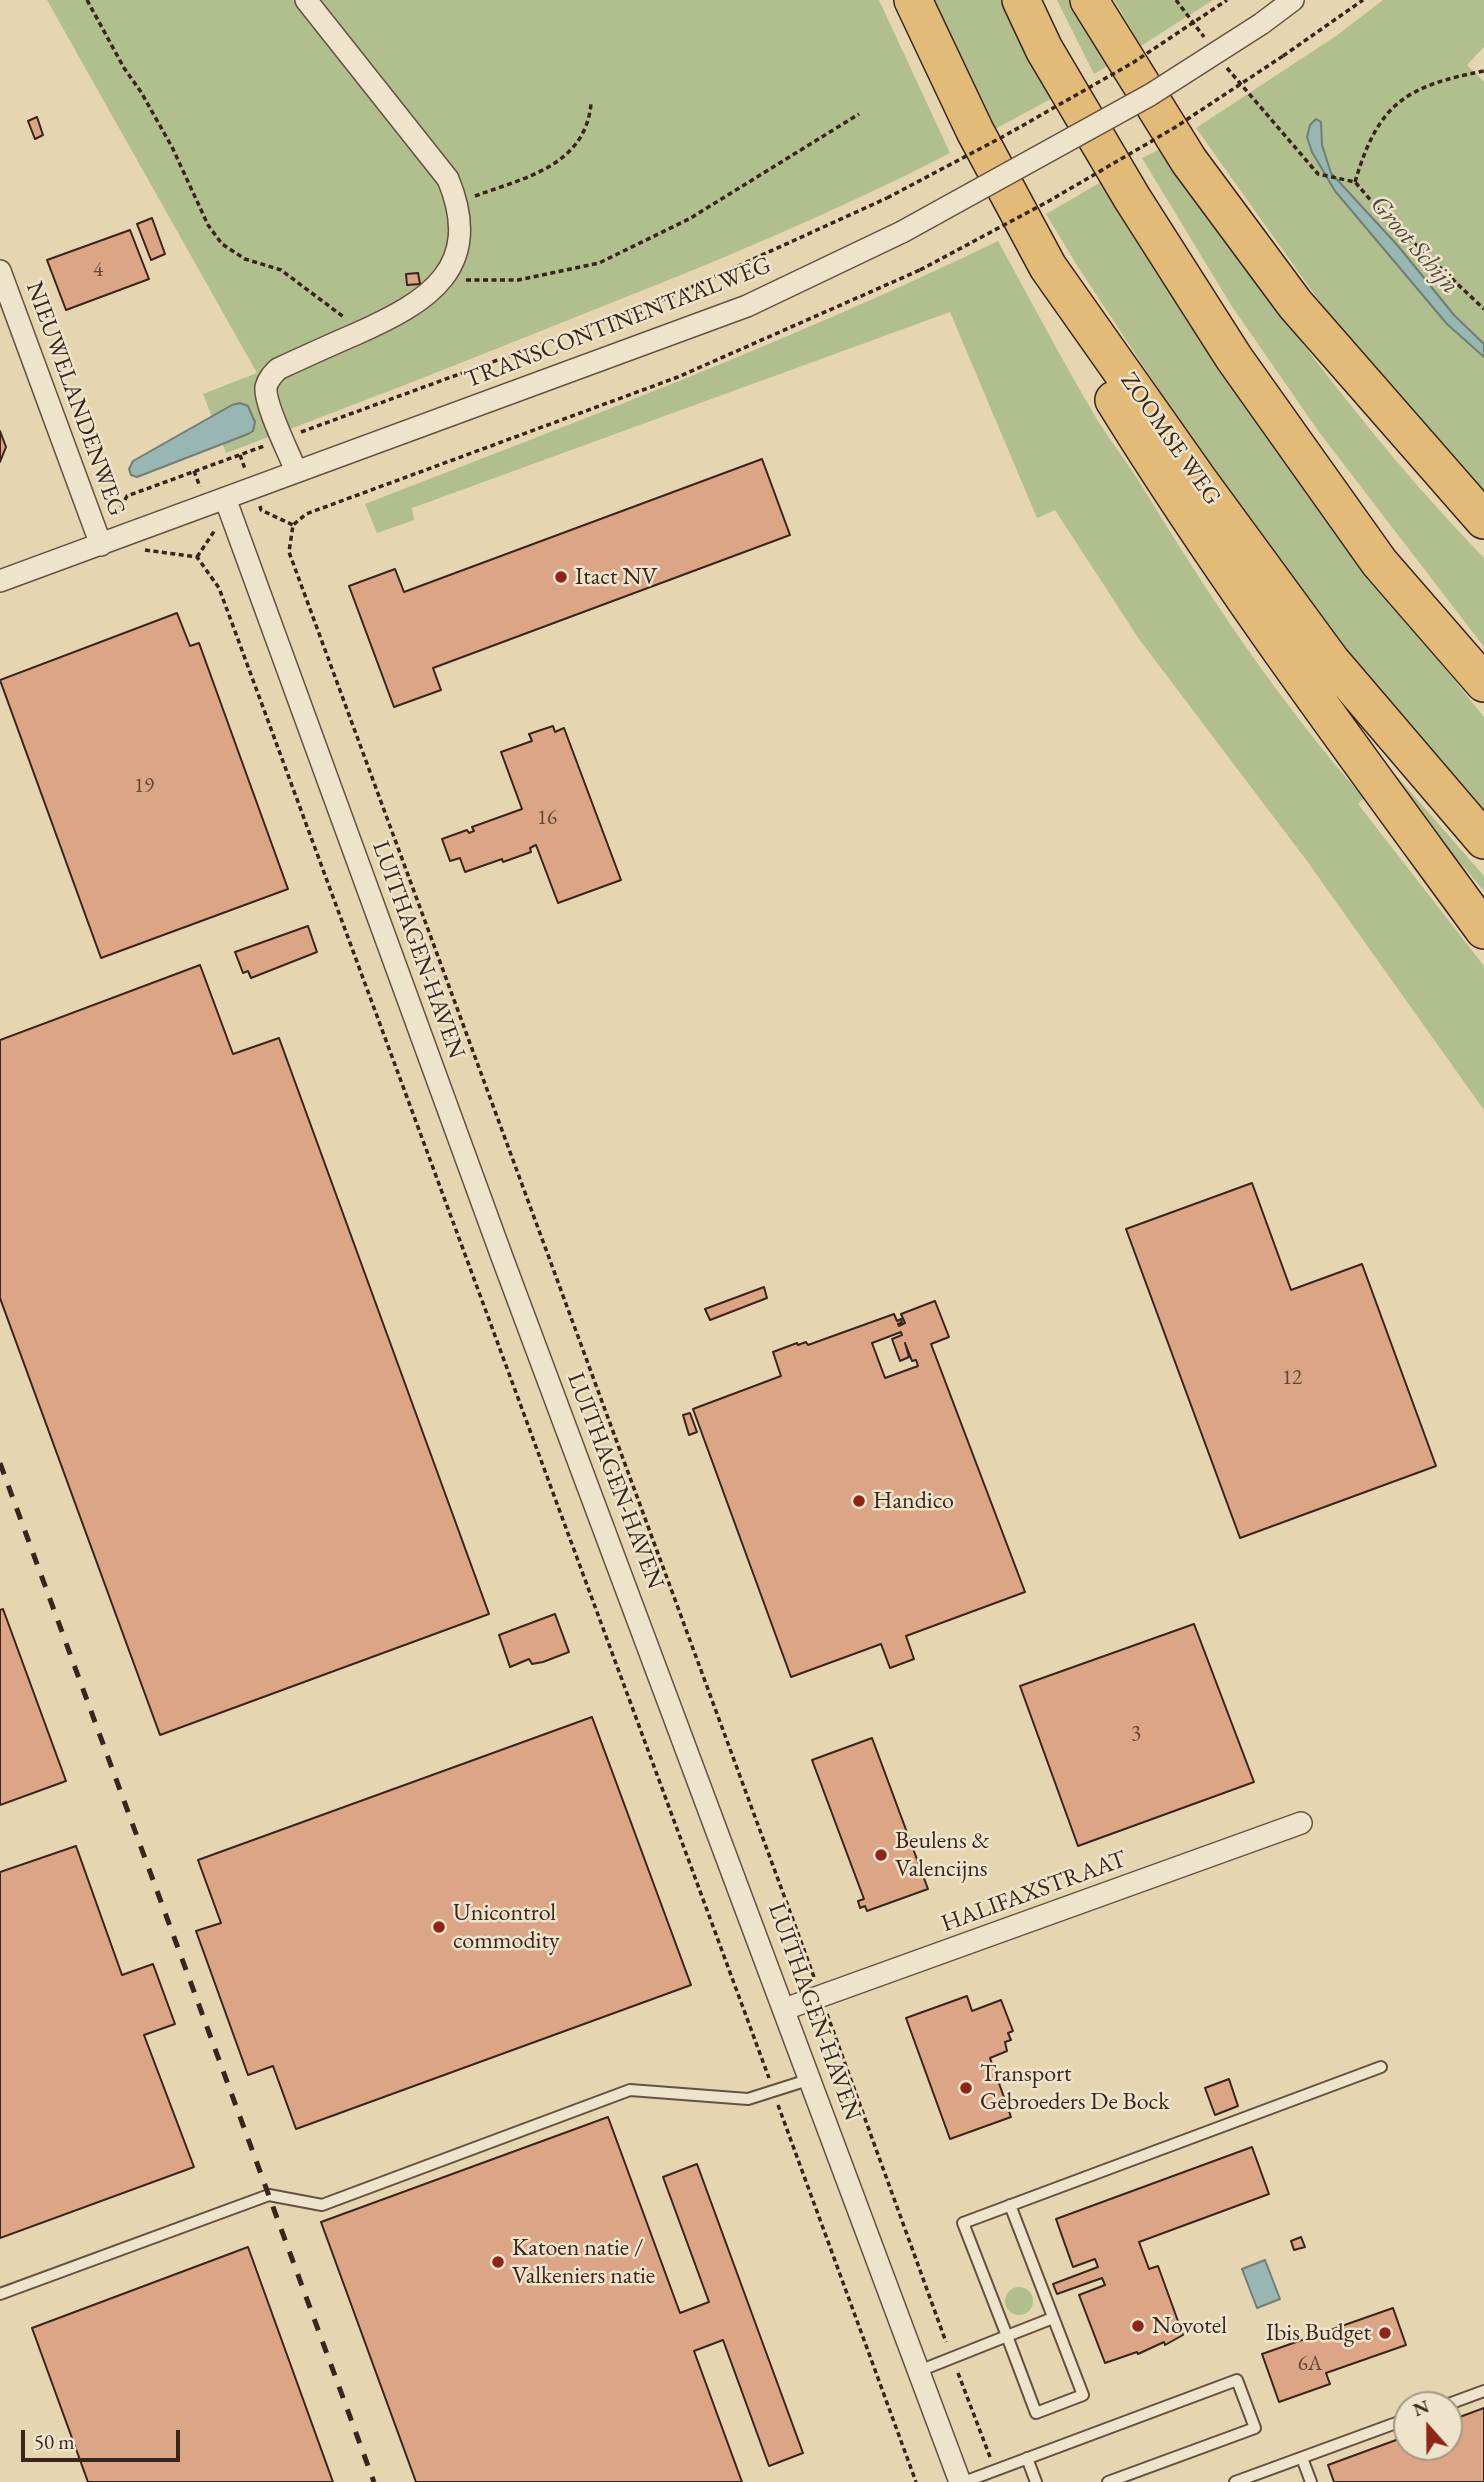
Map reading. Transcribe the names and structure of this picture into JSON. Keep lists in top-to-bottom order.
{
  "streets": {
    "highway": ["ZOOMSE WEG"],
    "street": [
      "TRANSCONTINENTAALWEG",
      "NIEUWELANDENWEG",
      "LUITHAGEN-HAVEN",
      "HALIFAXSTRAAT"
    ]
  },
  "crossings": [
    ["TRANSCONTINENTAALWEG", "NIEUWELANDENWEG"],
    ["TRANSCONTINENTAALWEG", "LUITHAGEN-HAVEN"],
    ["LUITHAGEN-HAVEN", "HALIFAXSTRAAT"]
  ],
  "water": ["Groot Schijn"],
  "places": [
    "Itact NV",
    "Handico",
    "Beulens & Valencijns",
    "Unicontrol commodity",
    "Transport Gebroeders De Bock",
    "Katoen natie / Valkeniers natie",
    "Novotel",
    "Ibis Budget"
  ],
  "house_numbers": [
    "4",
    "19",
    "16",
    "12",
    "3",
    "6A"
  ],
  "scale_bar": "50 m",
  "north": "top"
}
